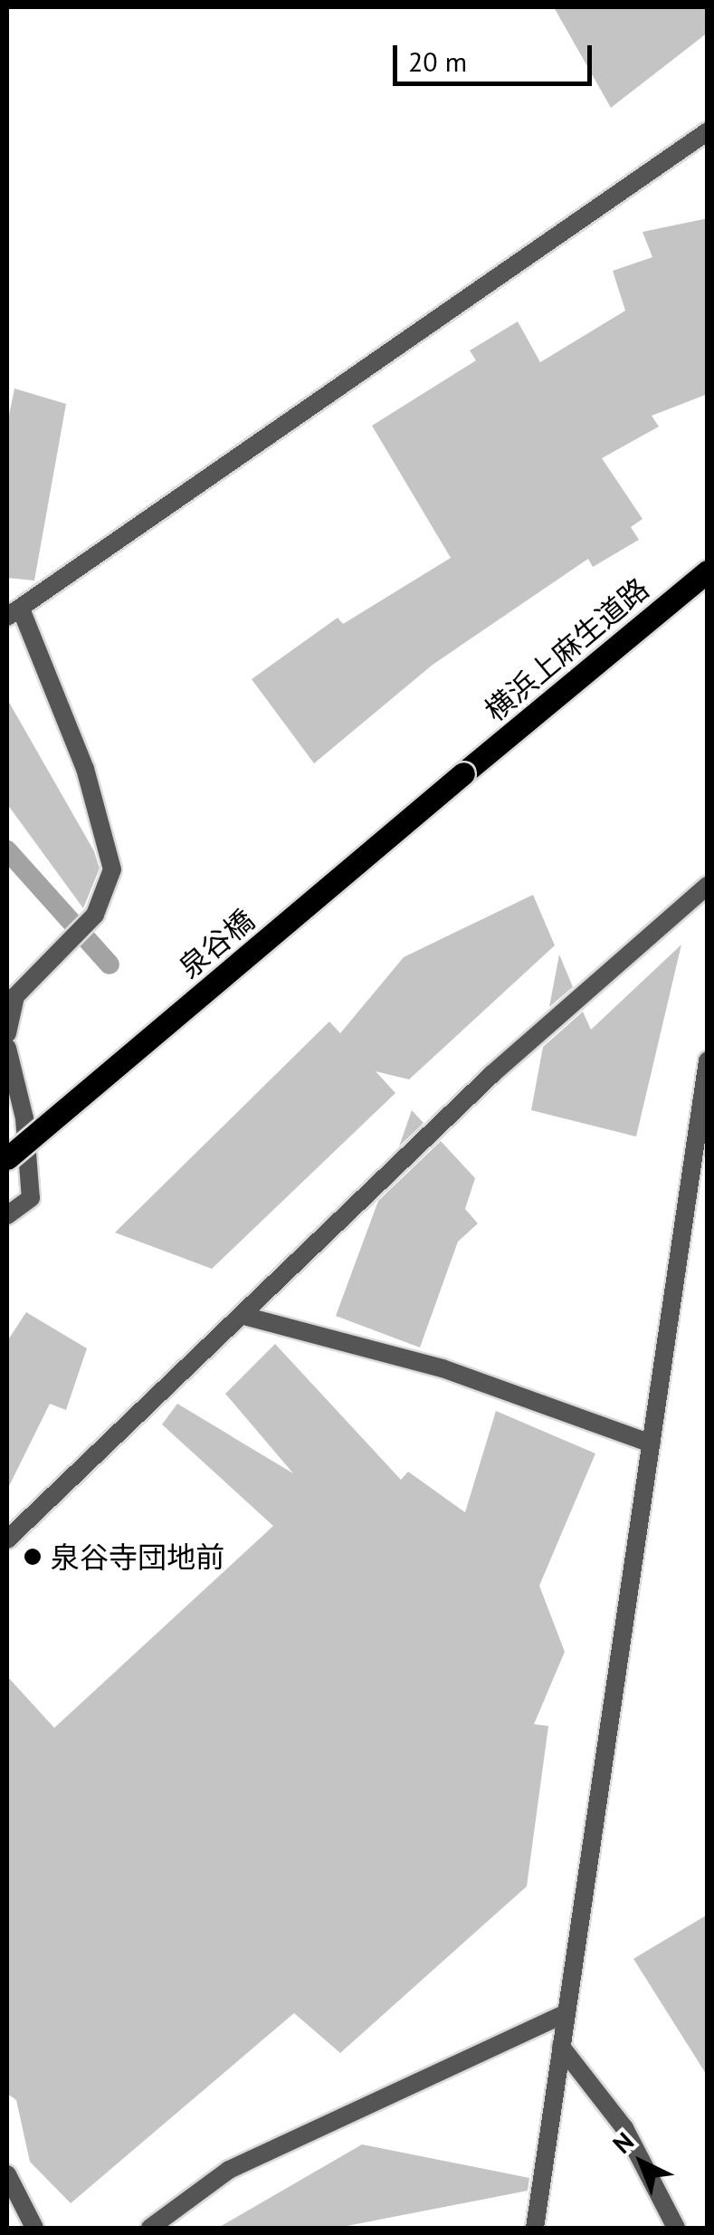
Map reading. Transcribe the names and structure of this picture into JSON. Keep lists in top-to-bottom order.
{
  "streets": {
    "main road": ["横浜上麻生道路", "泉谷橋"]
  },
  "crossings": [
    ["横浜上麻生道路", "泉谷橋"]
  ],
  "places": ["泉谷寺団地前"],
  "scale_bar": "20 m",
  "north": "top left"
}
